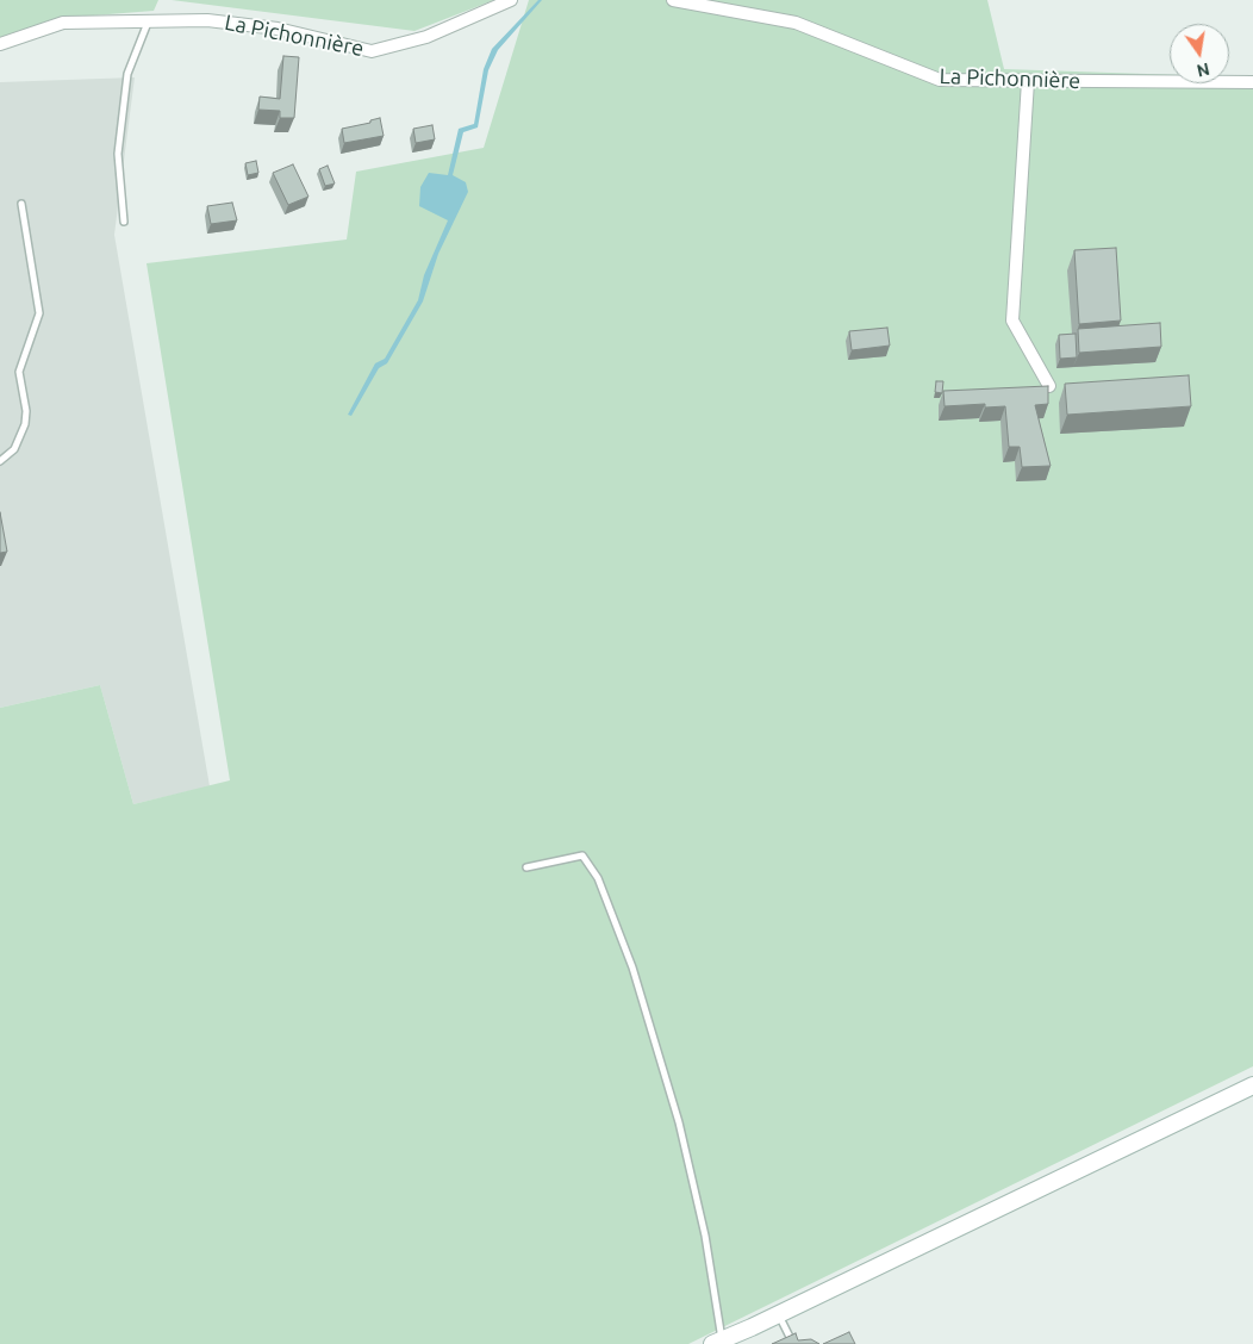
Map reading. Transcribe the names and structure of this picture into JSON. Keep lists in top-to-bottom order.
{
  "streets": {
    "street": ["La Pichonnière"]
  },
  "north": "bottom"
}
